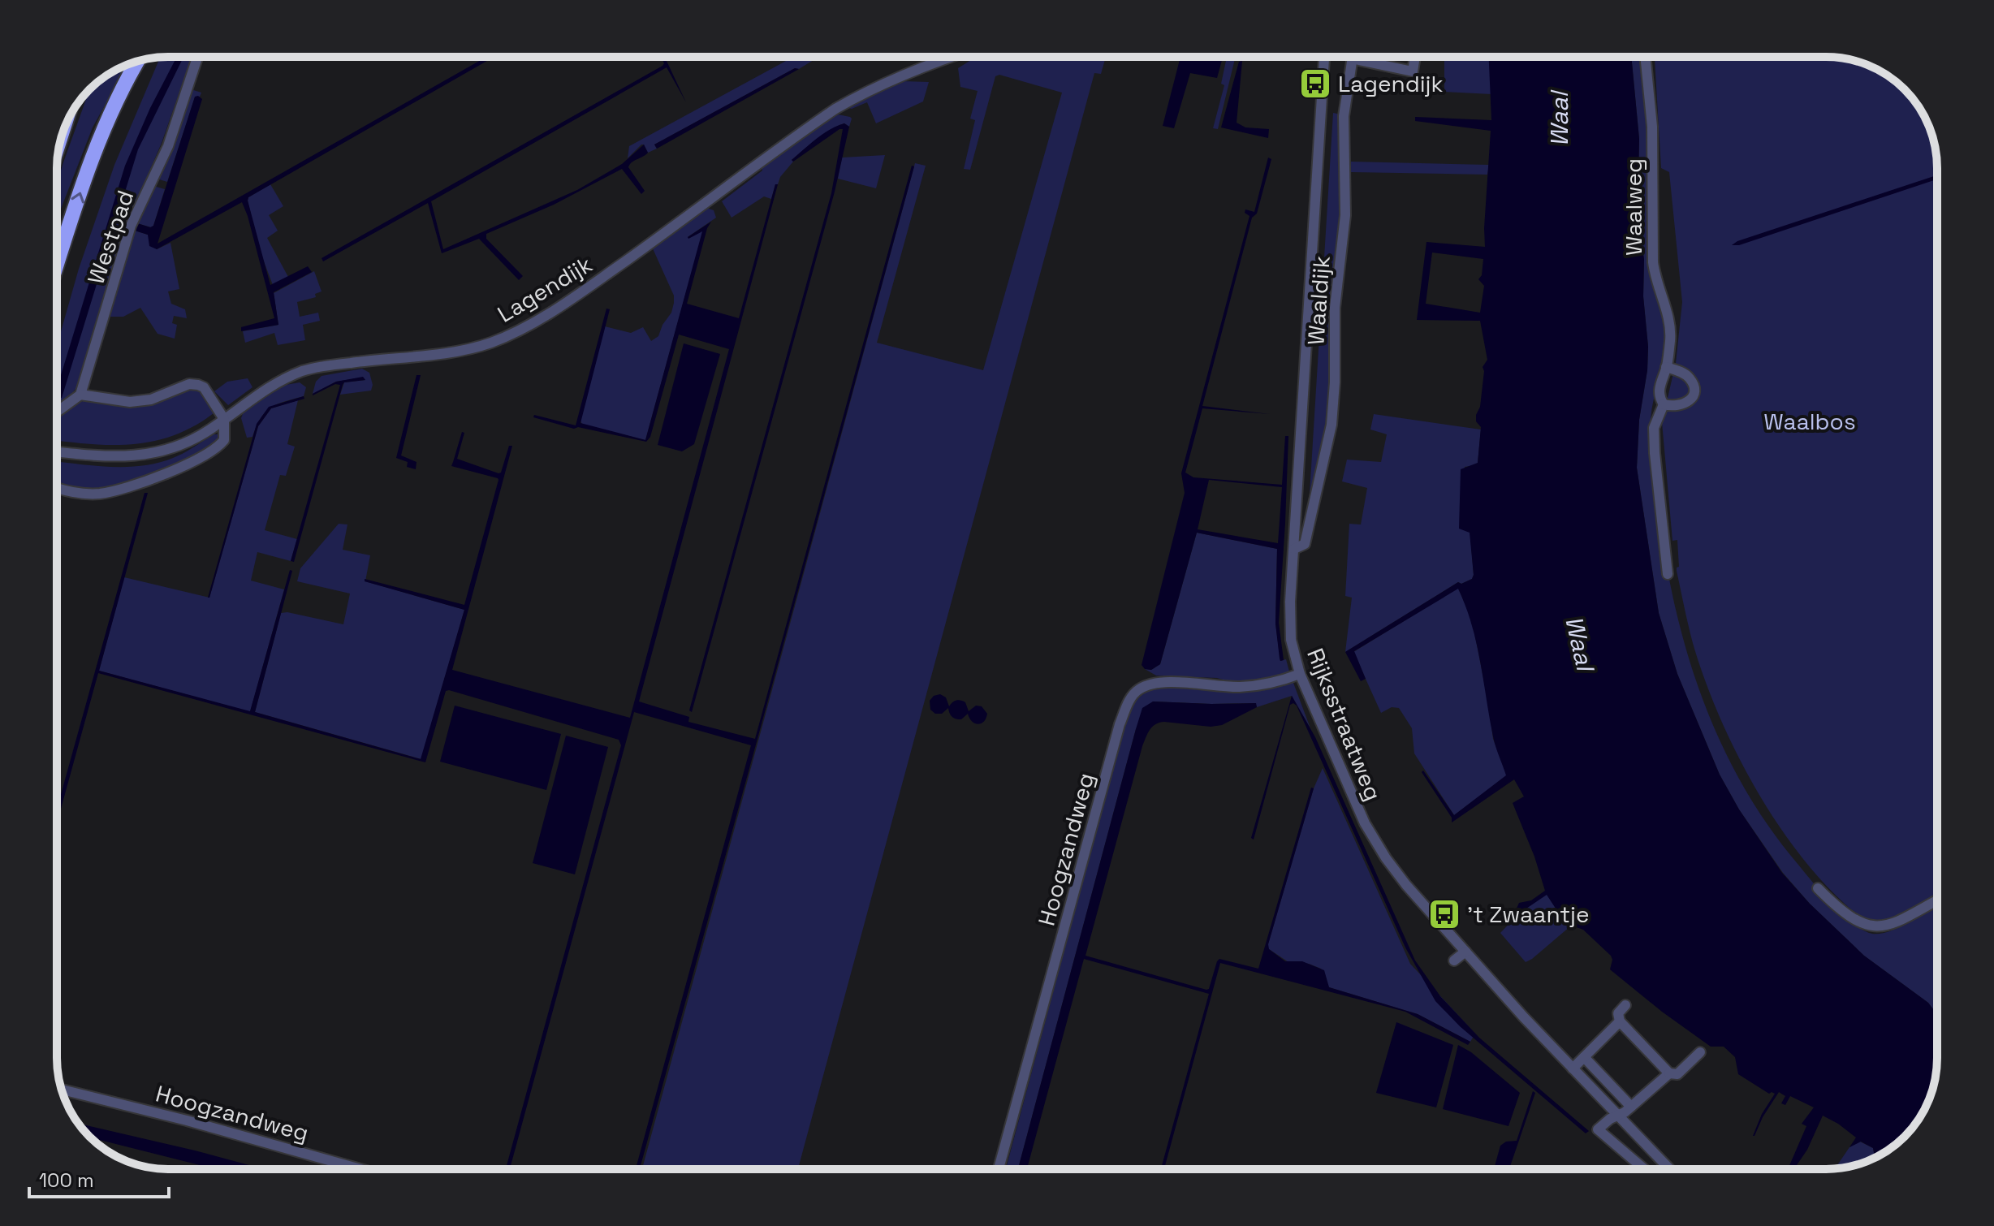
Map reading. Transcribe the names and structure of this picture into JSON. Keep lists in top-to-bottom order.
{
  "streets": {
    "street": [
      "Waalweg",
      "Westpad",
      "Lagendijk",
      "Waaldijk",
      "Rijksstraatweg",
      "Hoogzandweg"
    ]
  },
  "crossings": [
    ["Waaldijk", "Rijksstraatweg"],
    ["Rijksstraatweg", "Hoogzandweg"]
  ],
  "water": ["Waal"],
  "parks": ["Waalbos"],
  "places": {
    "bus stop": ["Lagendijk", "'t Zwaantje"]
  },
  "scale_bar": "100 m"
}
